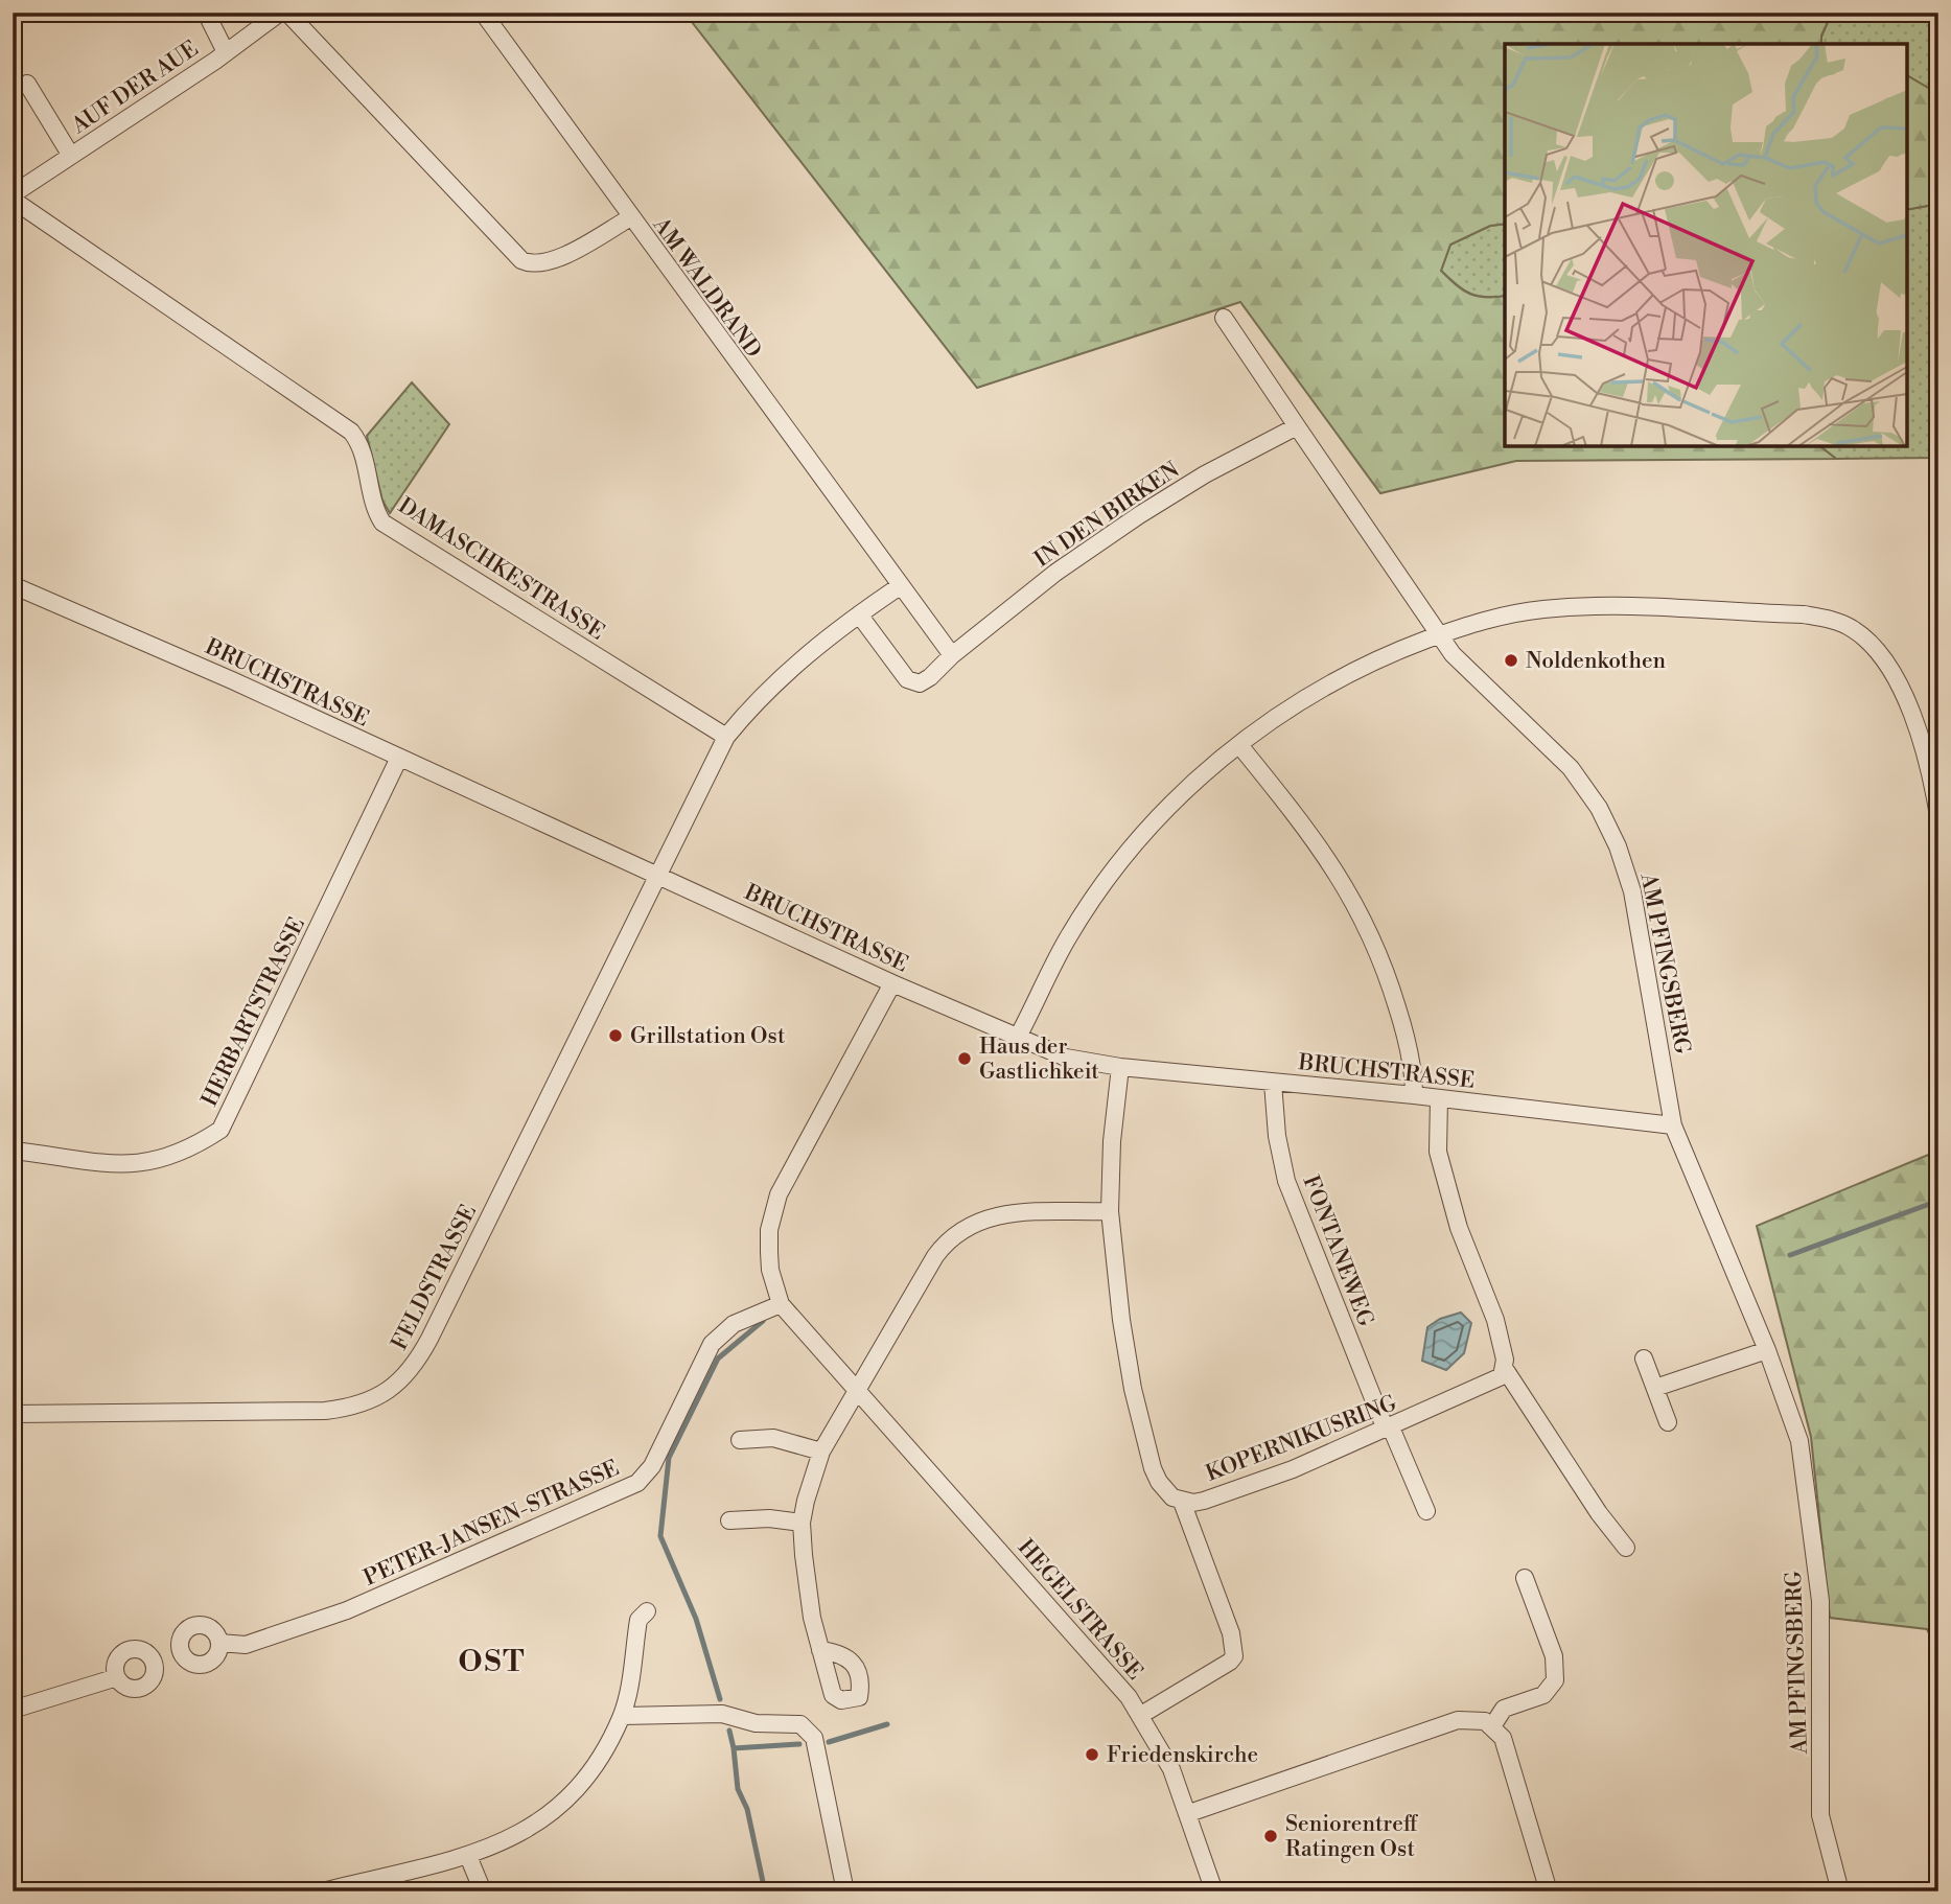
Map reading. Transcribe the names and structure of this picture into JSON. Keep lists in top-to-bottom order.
{
  "streets": {
    "street": [
      "AUF DER AUE",
      "AM WALDRAND",
      "IN DEN BIRKEN",
      "DAMASCHKESTRASSE",
      "BRUCHSTRASSE",
      "AM PFINGSBERG",
      "HERBARTSTRASSE",
      "FONTANEWEG",
      "FELDSTRASSE",
      "KOPERNIKUSRING",
      "PETER-JANSEN-STRASSE",
      "HEGELSTRASSE"
    ]
  },
  "crossings": [
    ["AUF DER AUE", "DAMASCHKESTRASSE"],
    ["BRUCHSTRASSE", "AM PFINGSBERG"],
    ["BRUCHSTRASSE", "HERBARTSTRASSE"],
    ["BRUCHSTRASSE", "FONTANEWEG"],
    ["BRUCHSTRASSE", "FELDSTRASSE"],
    ["FONTANEWEG", "KOPERNIKUSRING"]
  ],
  "districts": ["OST"],
  "places": [
    "Noldenkothen",
    "Grillstation Ost",
    "Haus der Gastlichkeit",
    "Friedenskirche",
    "Seniorentreff Ratingen Ost"
  ]
}
